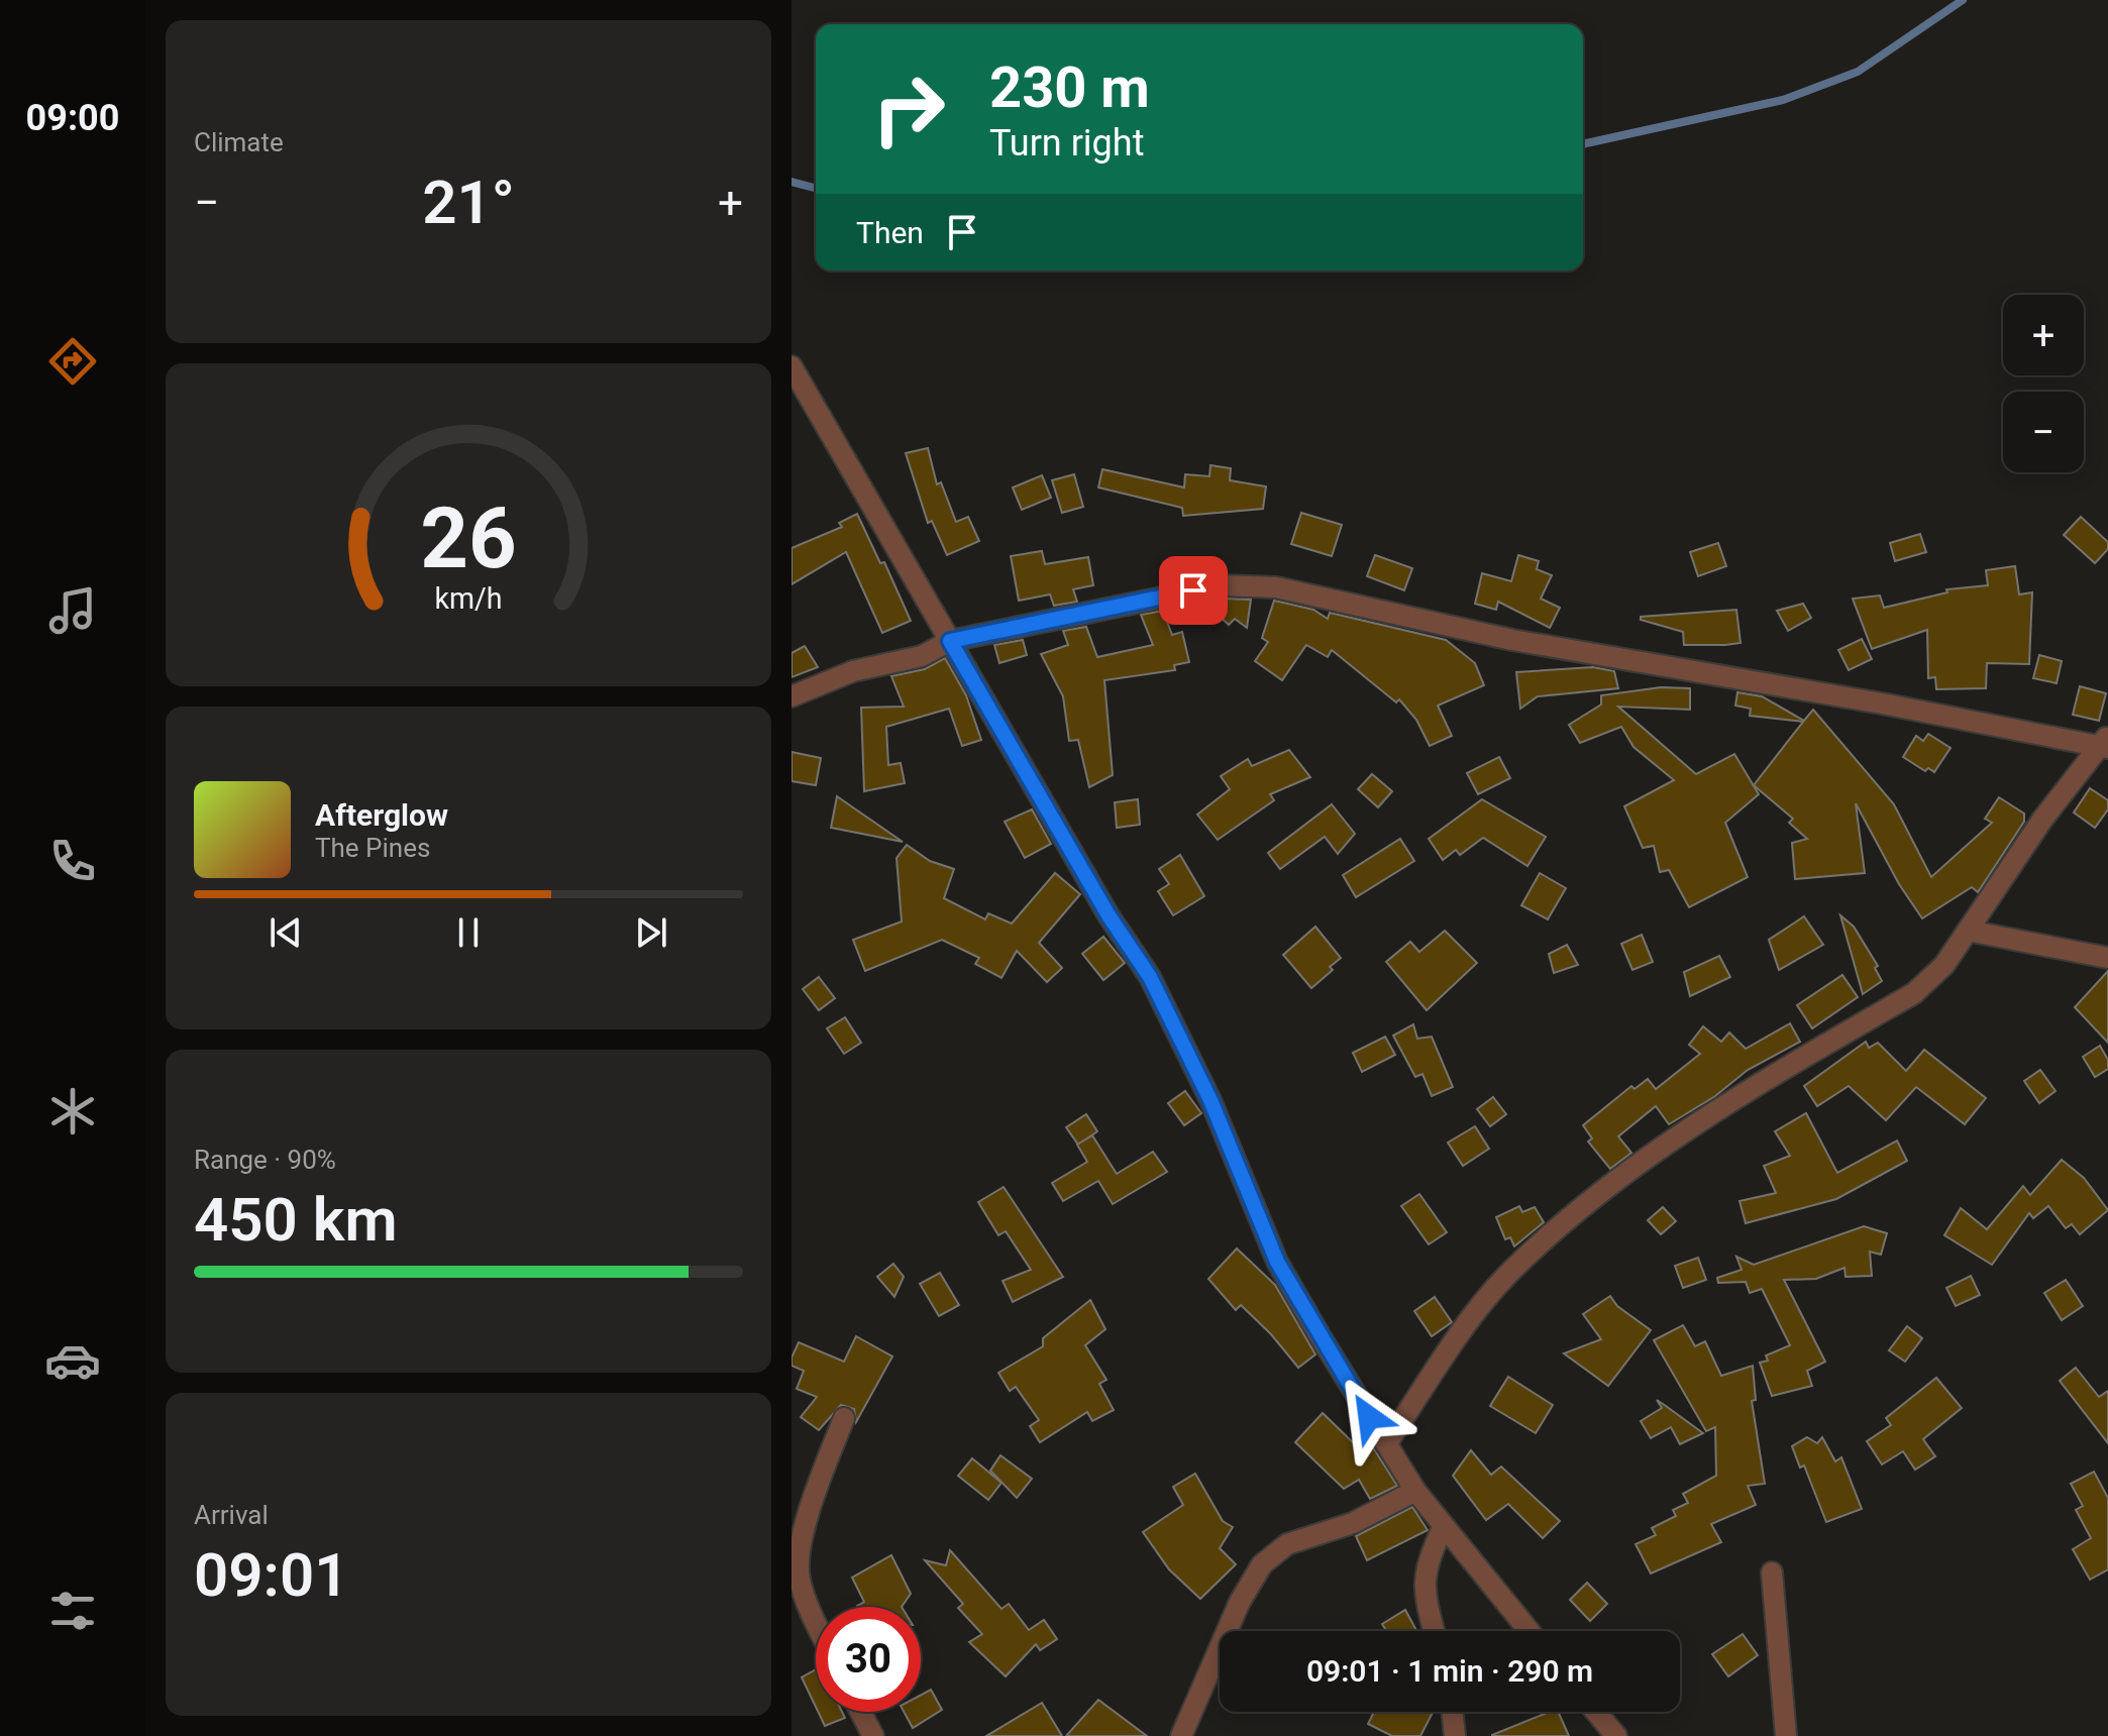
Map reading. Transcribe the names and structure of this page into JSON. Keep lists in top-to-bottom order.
{
  "page": {
    "tabs": "09:00",
    "tile": [
      "Climate",
      ["Range · 90%", "450 km"],
      ["Arrival", "09:01"]
    ],
    "turn": ["230 m", "Turn right"],
    "heat": ["−", "21°", "+"],
    "then": "Then",
    "map_buttons": ["+", "−"],
    "song": ["Afterglow", "The Pines"],
    "limit": "30",
    "trip": "09:01 · 1 min · 290 m",
    "gauge": ["26", "km/h"]
  }
}
